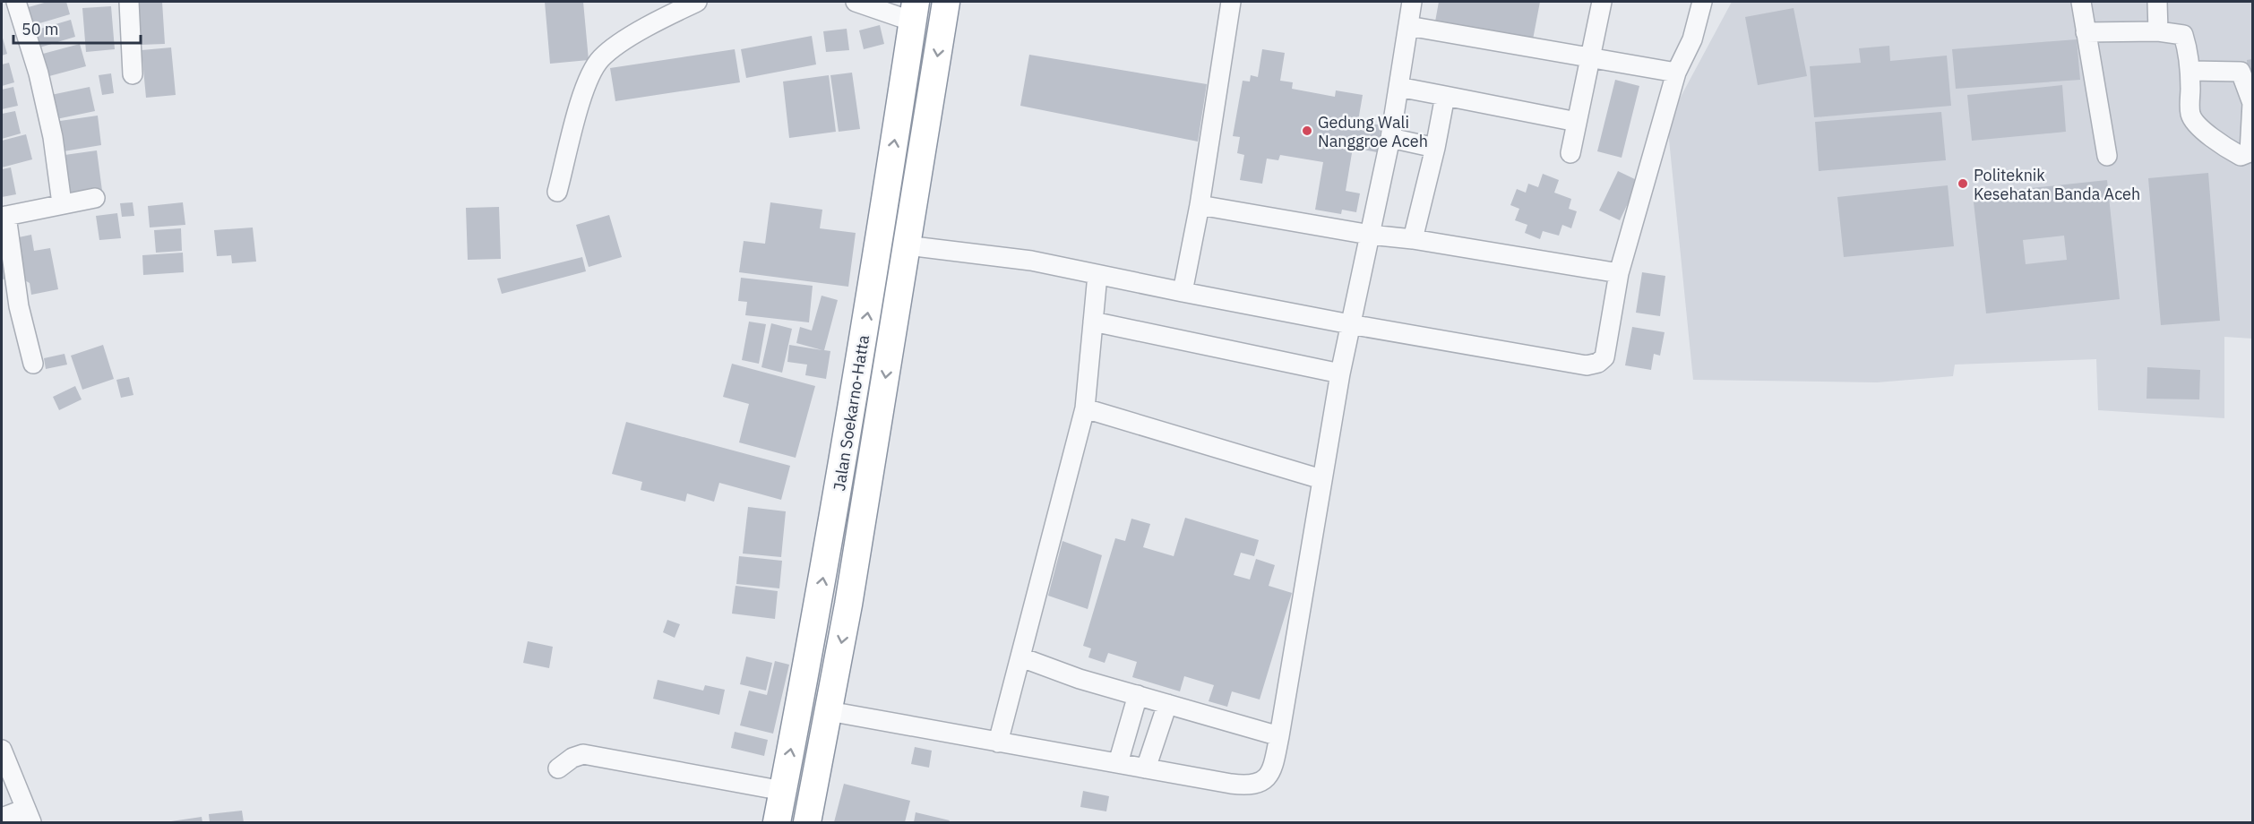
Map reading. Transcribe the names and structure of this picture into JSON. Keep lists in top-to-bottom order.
{
  "streets": {
    "highway": ["Jalan Soekarno-Hatta"]
  },
  "places": ["Gedung Wali Nanggroe Aceh", "Politeknik Kesehatan Banda Aceh"],
  "scale_bar": "50 m"
}
